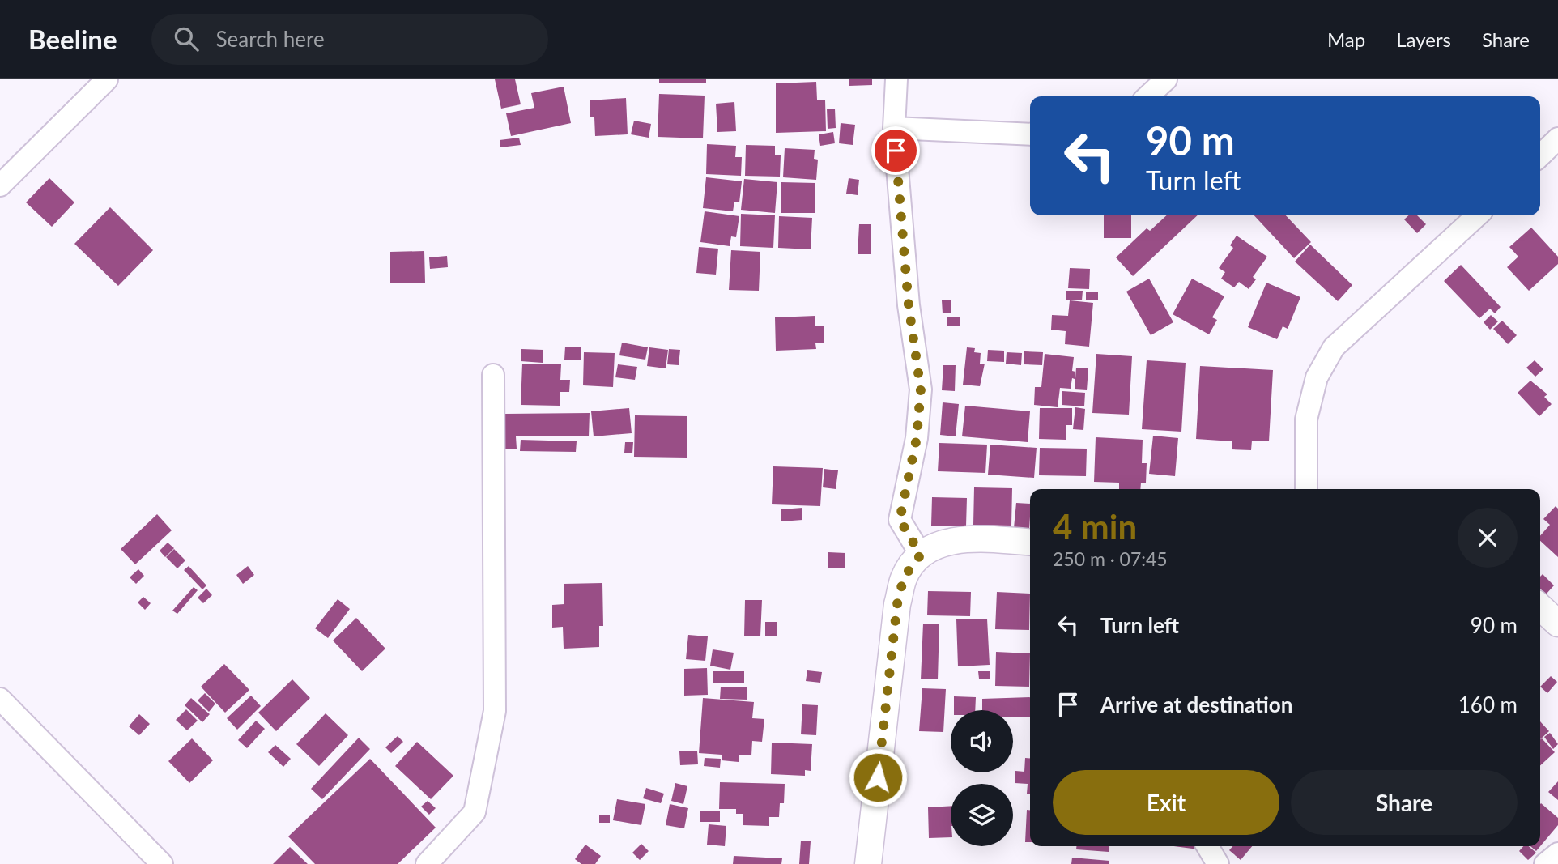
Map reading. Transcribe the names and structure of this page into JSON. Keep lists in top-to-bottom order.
{
  "page": {
    "header": "Beeline",
    "search": "Search here",
    "nav": ["Map", "Layers", "Share"],
    "turn": ["90 m", "Turn left"],
    "heading": ["4 min", "250 m · 07:45"],
    "list": [
      {
        "name": "Turn left",
        "value": "90 m"
      },
      {
        "name": "Arrive at destination",
        "value": "160 m"
      }
    ],
    "buttons": ["Exit", "Share"]
  }
}
